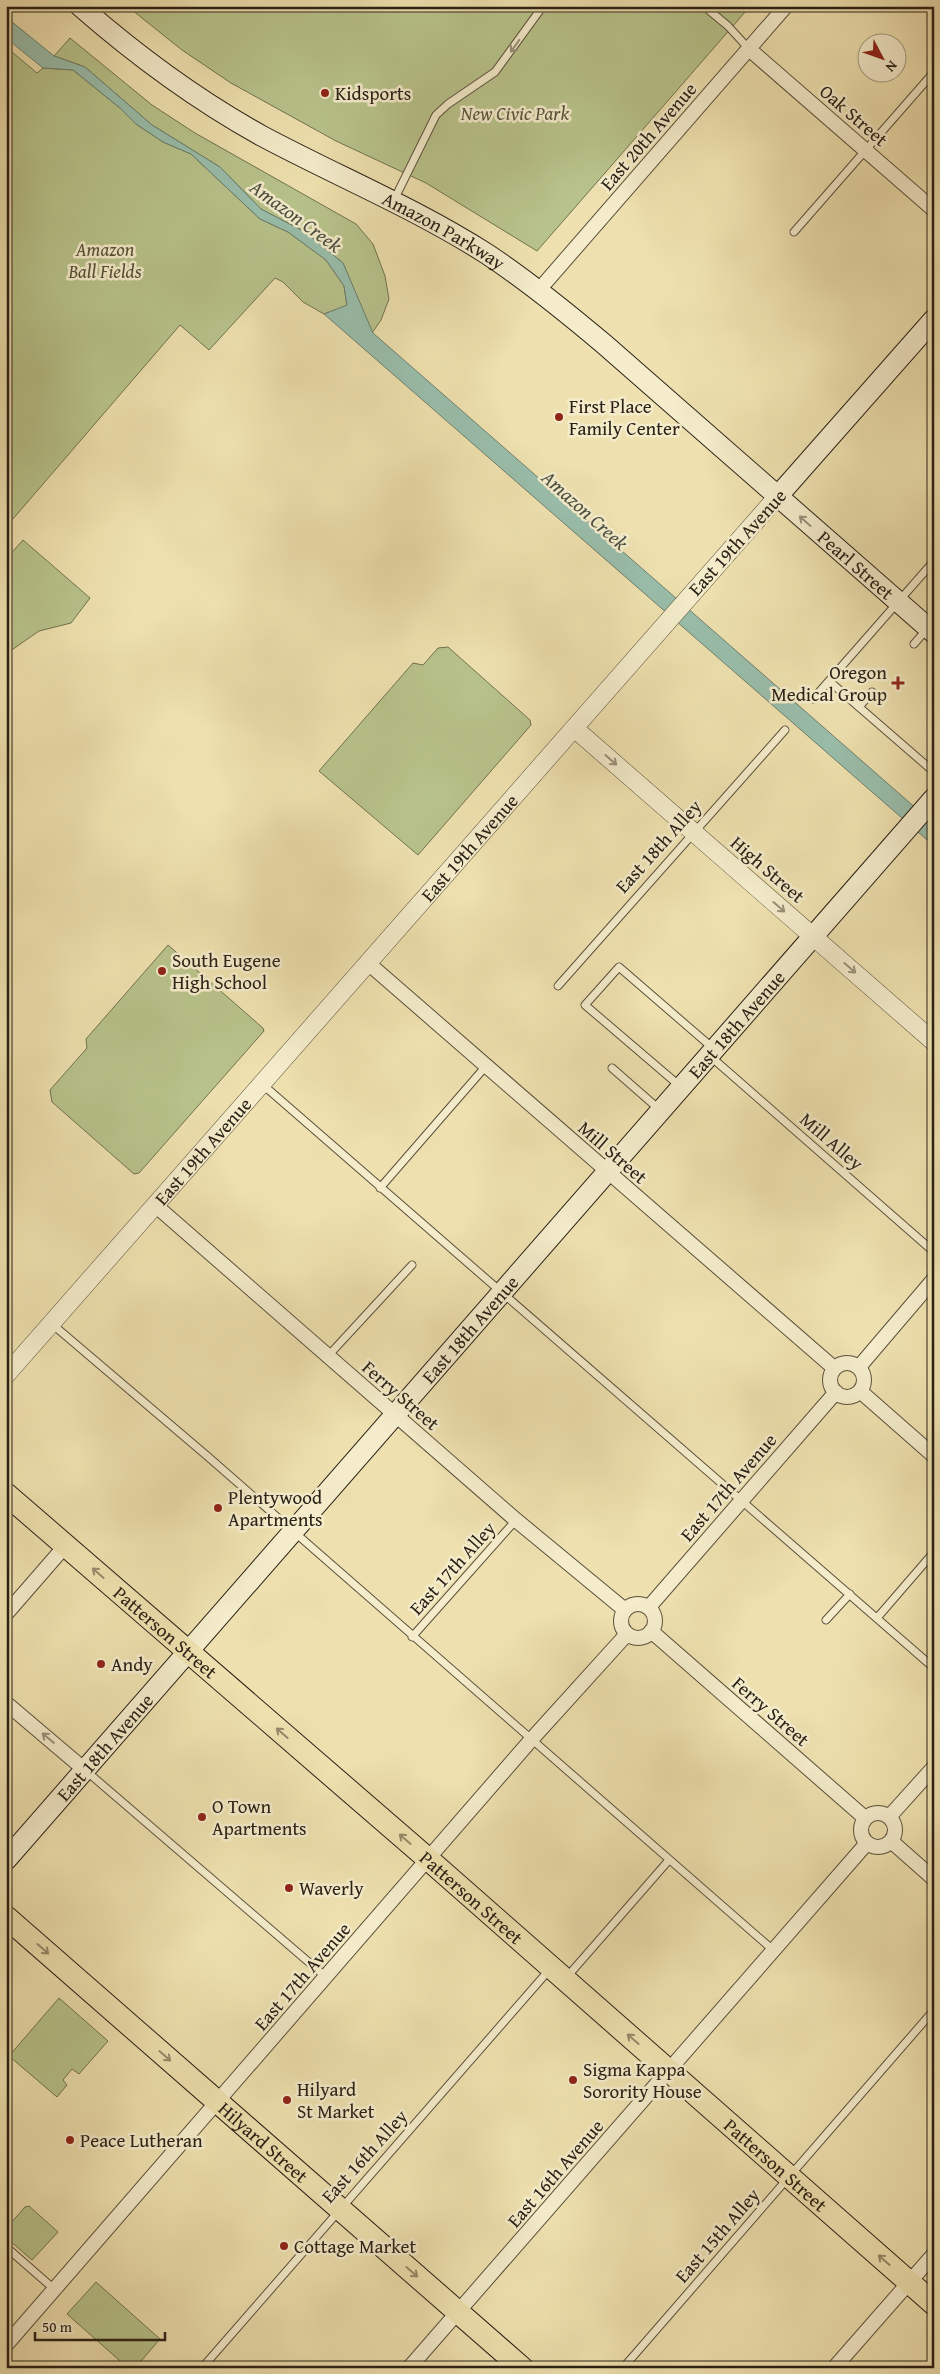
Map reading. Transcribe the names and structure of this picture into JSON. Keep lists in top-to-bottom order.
{
  "streets": {
    "main road": [
      "Amazon Parkway",
      "East 19th Avenue",
      "Pearl Street",
      "East 18th Avenue",
      "Patterson Street",
      "Hilyard Street"
    ],
    "street": [
      "Oak Street",
      "East 20th Avenue",
      "High Street",
      "Mill Street",
      "Ferry Street",
      "East 17th Avenue",
      "East 16th Avenue"
    ],
    "lane": [
      "East 18th Alley",
      "Mill Alley",
      "East 17th Alley",
      "East 16th Alley",
      "East 15th Alley"
    ]
  },
  "crossings": [
    ["Oak Street", "East 20th Avenue"],
    ["East 20th Avenue", "Amazon Parkway"],
    ["Amazon Parkway", "East 19th Avenue"],
    ["Amazon Parkway", "Pearl Street"],
    ["East 19th Avenue", "Pearl Street"],
    ["East 19th Avenue", "High Street"],
    ["East 19th Avenue", "Mill Street"],
    ["East 19th Avenue", "Ferry Street"],
    ["East 18th Alley", "High Street"],
    ["High Street", "East 18th Avenue"],
    ["East 18th Avenue", "Mill Alley"],
    ["East 18th Avenue", "Mill Street"],
    ["East 18th Avenue", "Ferry Street"],
    ["East 18th Avenue", "Patterson Street"],
    ["Mill Street", "East 17th Avenue"],
    ["Ferry Street", "East 17th Avenue"],
    ["Ferry Street", "East 17th Alley"],
    ["Ferry Street", "East 16th Avenue"],
    ["East 17th Avenue", "Patterson Street"],
    ["East 17th Avenue", "Hilyard Street"],
    ["Patterson Street", "East 16th Alley"],
    ["Patterson Street", "East 16th Avenue"],
    ["Patterson Street", "East 15th Alley"],
    ["Hilyard Street", "East 16th Alley"],
    ["Hilyard Street", "East 16th Avenue"]
  ],
  "one_way": [
    "Pearl Street",
    "High Street",
    "Patterson Street",
    "Hilyard Street"
  ],
  "water": ["Amazon Creek"],
  "parks": ["New Civic Park", "Amazon Ball Fields"],
  "places": {
    "other": [
      "Kidsports",
      "First Place Family Center",
      "South Eugene High School",
      "Plentywood Apartments",
      "Andy",
      "O Town Apartments",
      "Waverly",
      "Sigma Kappa Sorority House",
      "Hilyard St Market",
      "Peace Lutheran",
      "Cottage Market"
    ],
    "health": ["Oregon Medical Group"]
  },
  "scale_bar": "50 m",
  "north": "bottom right"
}
